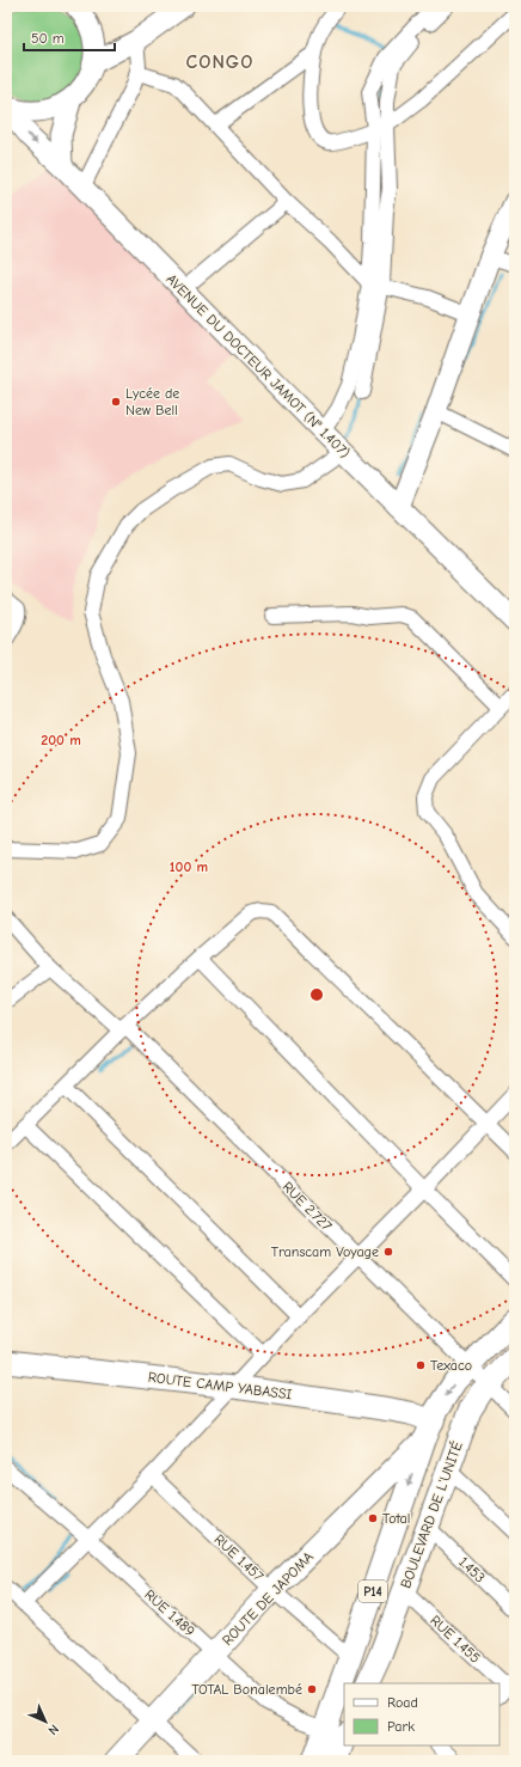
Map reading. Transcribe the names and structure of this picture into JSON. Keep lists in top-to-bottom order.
{
  "streets": {
    "main road": [
      "AVENUE DU DOCTEUR JAMOT (N° 1.407)",
      "ROUTE CAMP YABASSI",
      "BOULEVARD DE L'UNITÉ",
      "P14",
      "ROUTE DE JAPOMA"
    ],
    "street": [
      "RUE 2.727",
      "RUE 1.457",
      "1.453",
      "RUE 1.489",
      "RUE 1.455"
    ]
  },
  "crossings": [
    ["RUE 2.727", "BOULEVARD DE L'UNITÉ"],
    ["ROUTE CAMP YABASSI", "BOULEVARD DE L'UNITÉ"],
    ["ROUTE CAMP YABASSI", "ROUTE DE JAPOMA"],
    ["BOULEVARD DE L'UNITÉ", "RUE 1.457"],
    ["BOULEVARD DE L'UNITÉ", "1.453"],
    ["BOULEVARD DE L'UNITÉ", "ROUTE DE JAPOMA"],
    ["BOULEVARD DE L'UNITÉ", "RUE 1.489"],
    ["BOULEVARD DE L'UNITÉ", "RUE 1.455"],
    ["RUE 1.457", "ROUTE DE JAPOMA"],
    ["ROUTE DE JAPOMA", "RUE 1.489"]
  ],
  "districts": ["CONGO"],
  "places": [
    "Lycée de New Bell",
    "Transcam Voyage",
    "Texaco",
    "Total",
    "TOTAL Bonalembé"
  ],
  "legend": ["Road", "Park"],
  "scale_bar": "50 m",
  "north": "bottom right",
  "rings": ["200 m", "100 m"]
}
